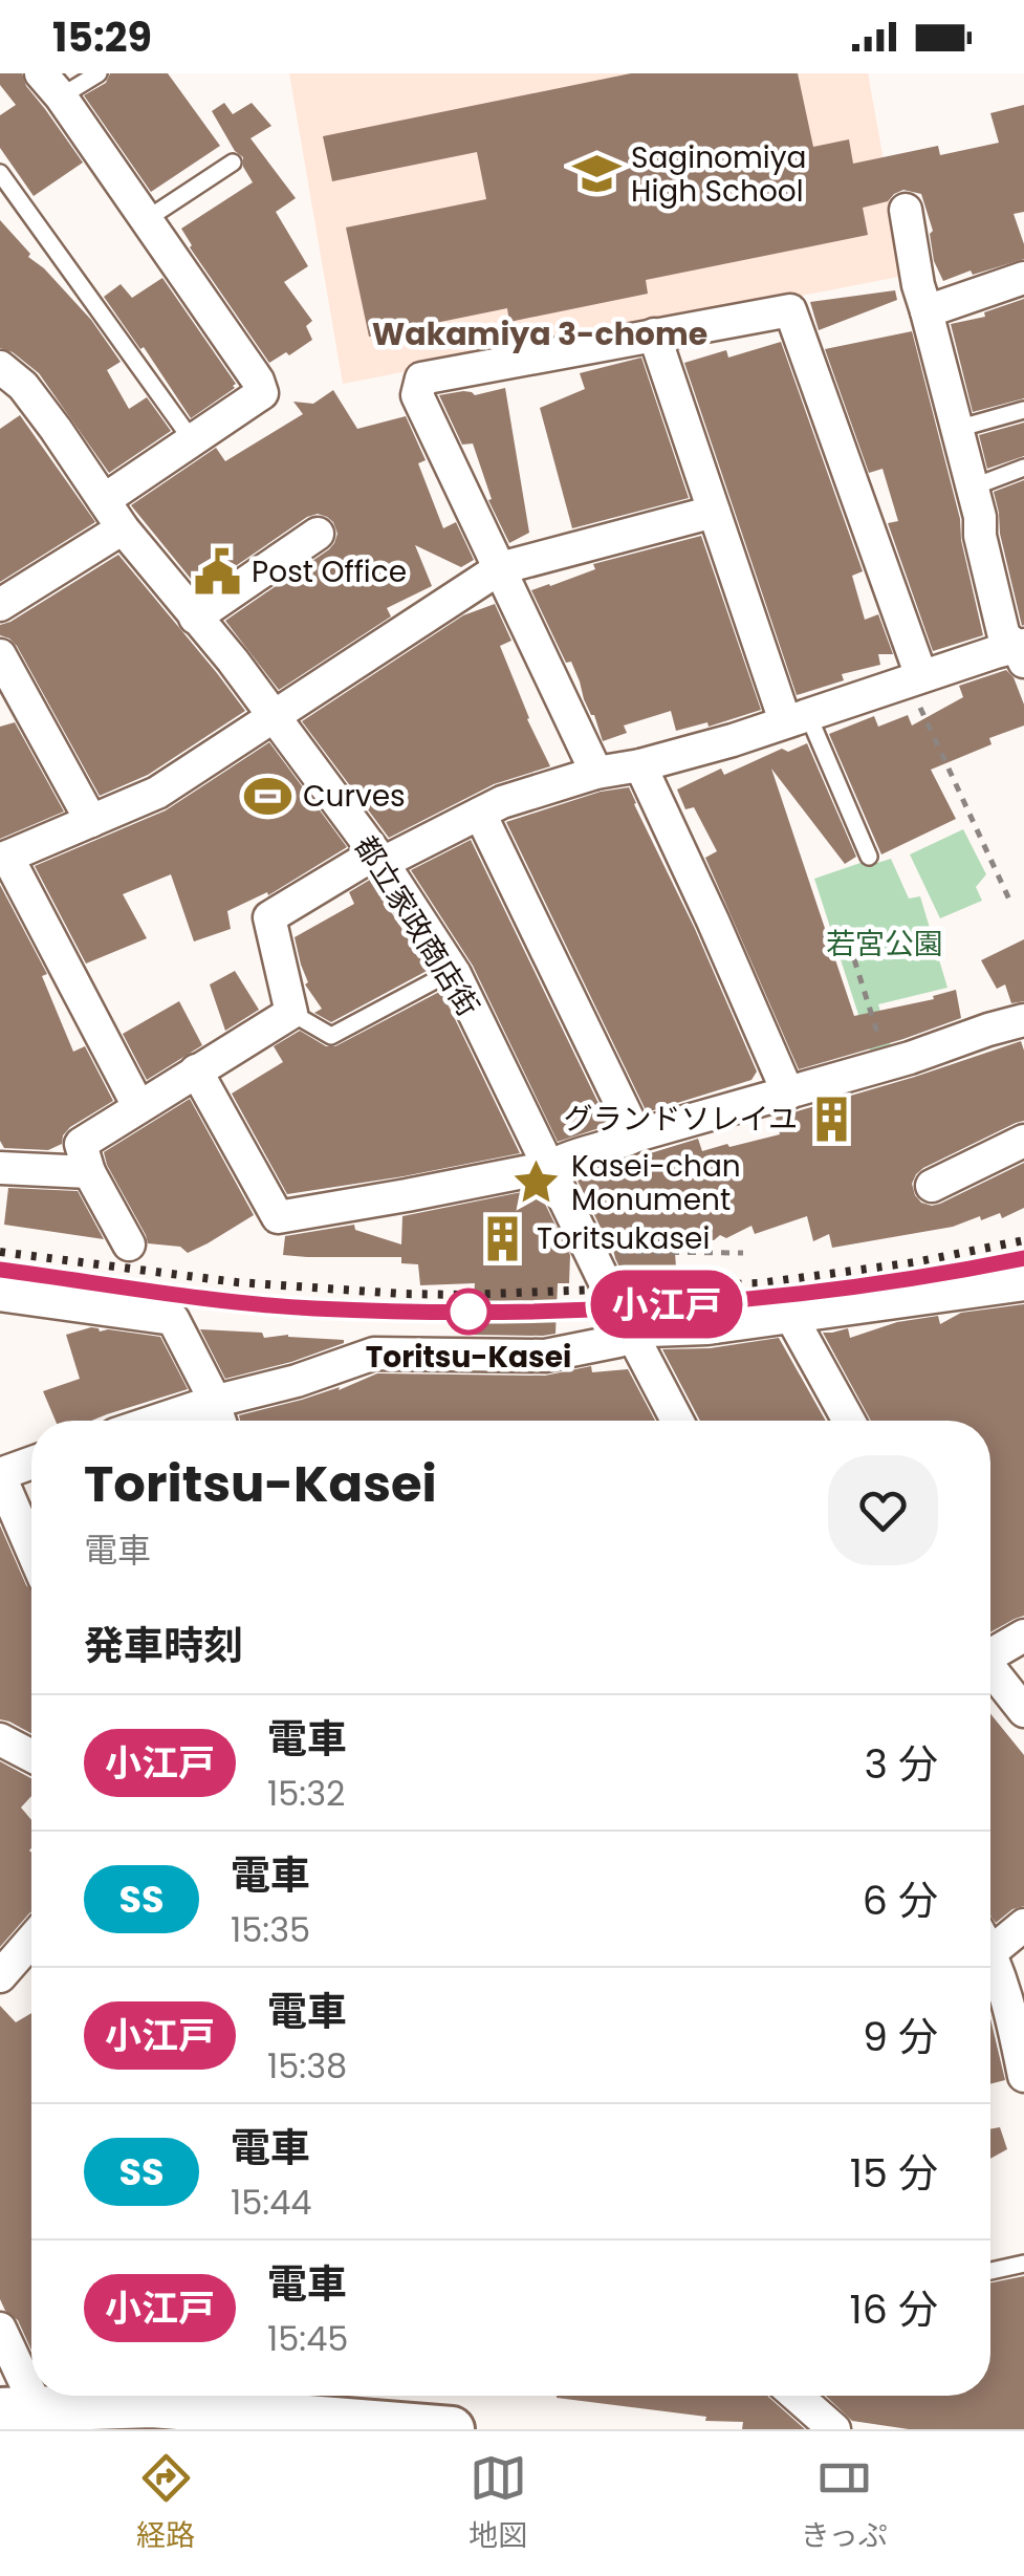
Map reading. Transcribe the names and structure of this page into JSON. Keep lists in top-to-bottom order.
{
  "streets": {
    "street": ["都立家政商店街"]
  },
  "districts": ["Wakamiya 3-chome"],
  "parks": ["若宮公園"],
  "places": {
    "school or university": ["Saginomiya High School"],
    "public building": ["Post Office"],
    "sports": ["Curves"],
    "building": ["グランドソレイユ", "Toritsukasei"],
    "place": ["Kasei-chan Monument"],
    "other": ["Toritsu-Kasei"]
  },
  "page": {
    "status": "15:29",
    "on_map": "小江戸",
    "heading": [
      ["Toritsu-Kasei", "電車"],
      "発車時刻"
    ],
    "list": [
      {
        "mark": "小江戸",
        "name": "電車",
        "note": "15:32",
        "value": "3 分"
      },
      {
        "mark": "SS",
        "name": "電車",
        "note": "15:35",
        "value": "6 分"
      },
      {
        "mark": "小江戸",
        "name": "電車",
        "note": "15:38",
        "value": "9 分"
      },
      {
        "mark": "SS",
        "name": "電車",
        "note": "15:44",
        "value": "15 分"
      },
      {
        "mark": "小江戸",
        "name": "電車",
        "note": "15:45",
        "value": "16 分"
      }
    ],
    "tabs": ["経路", "地図", "きっぷ"]
  }
}
